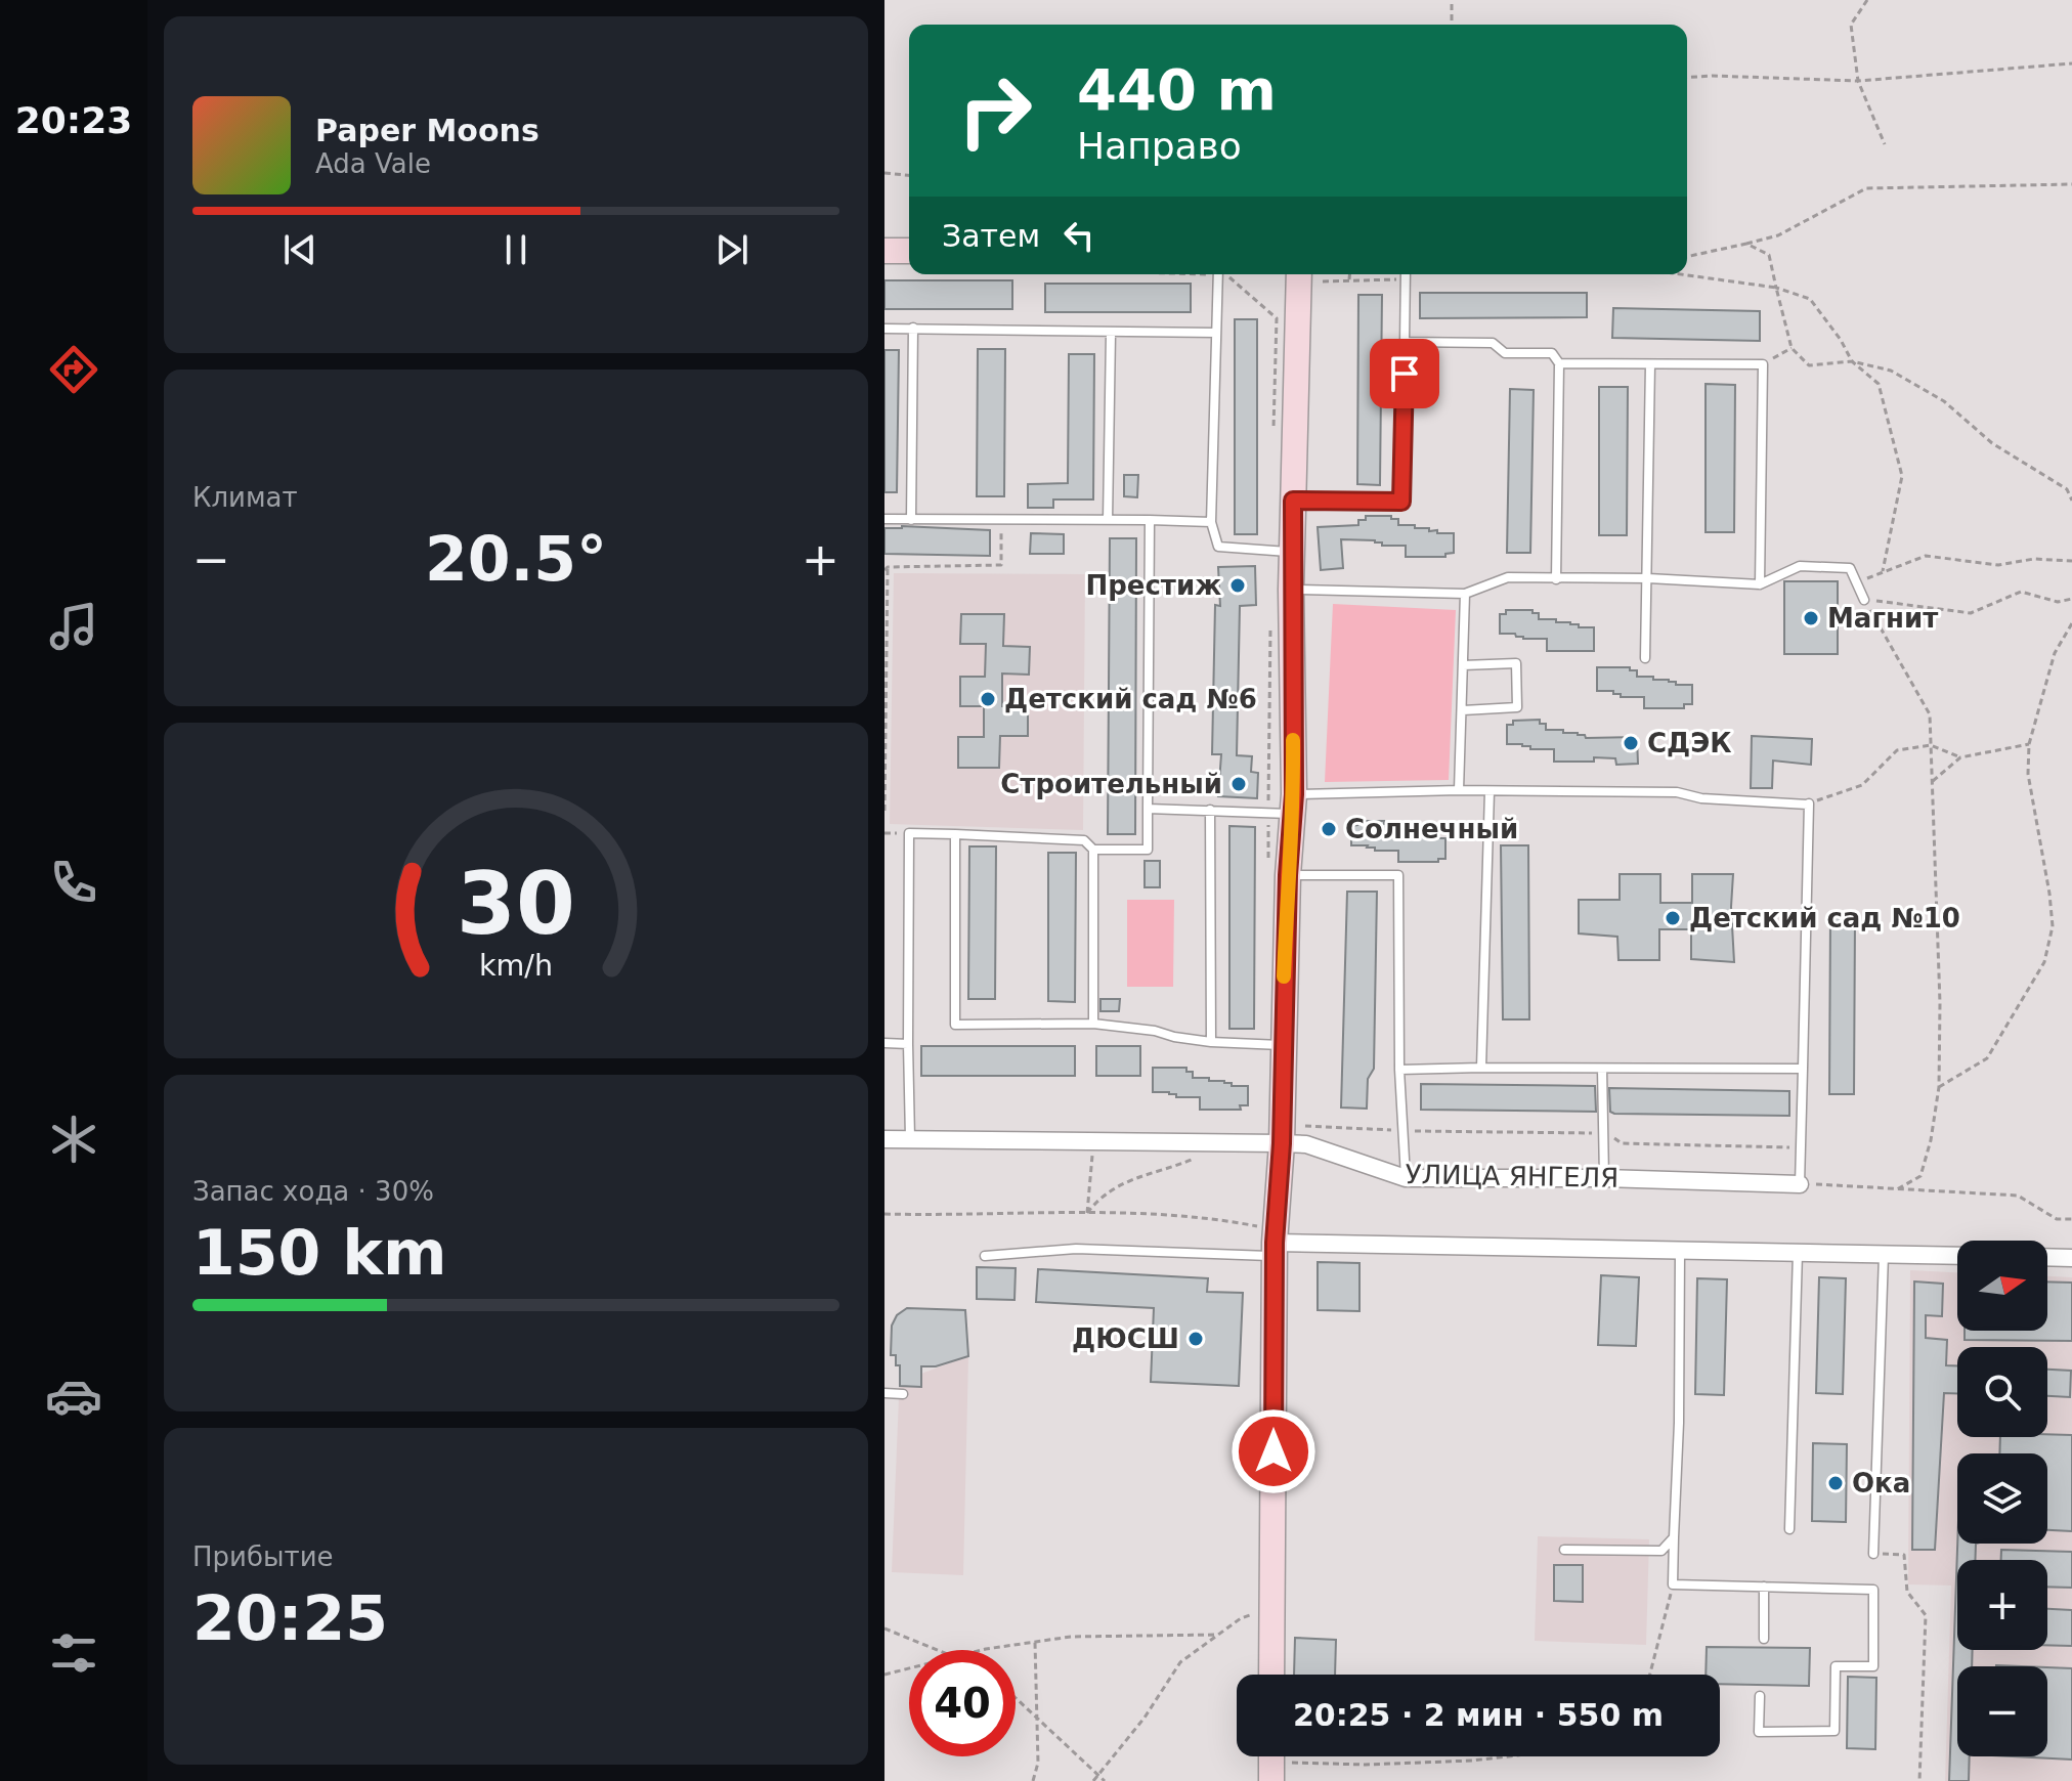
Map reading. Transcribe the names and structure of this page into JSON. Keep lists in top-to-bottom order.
{
  "streets": {
    "street": ["УЛИЦА ЯНГЕЛЯ"]
  },
  "places": [
    "Престиж",
    "Магнит",
    "Детский сад №6",
    "СДЭК",
    "Строительный",
    "Солнечный",
    "Детский сад №10",
    "ДЮСШ",
    "Ока"
  ],
  "north": "right",
  "page": {
    "tabs": "20:23",
    "turn": ["440 m", "Направо"],
    "song": ["Paper Moons", "Ada Vale"],
    "then": "Затем",
    "tile": [
      "Климат",
      ["Запас хода · 30%", "150 km"],
      ["Прибытие", "20:25"]
    ],
    "heat": ["−", "20.5°", "+"],
    "map_buttons": ["+", "−"],
    "limit": "40",
    "trip": "20:25 · 2 мин · 550 m",
    "gauge": ["30", "km/h"]
  }
}
